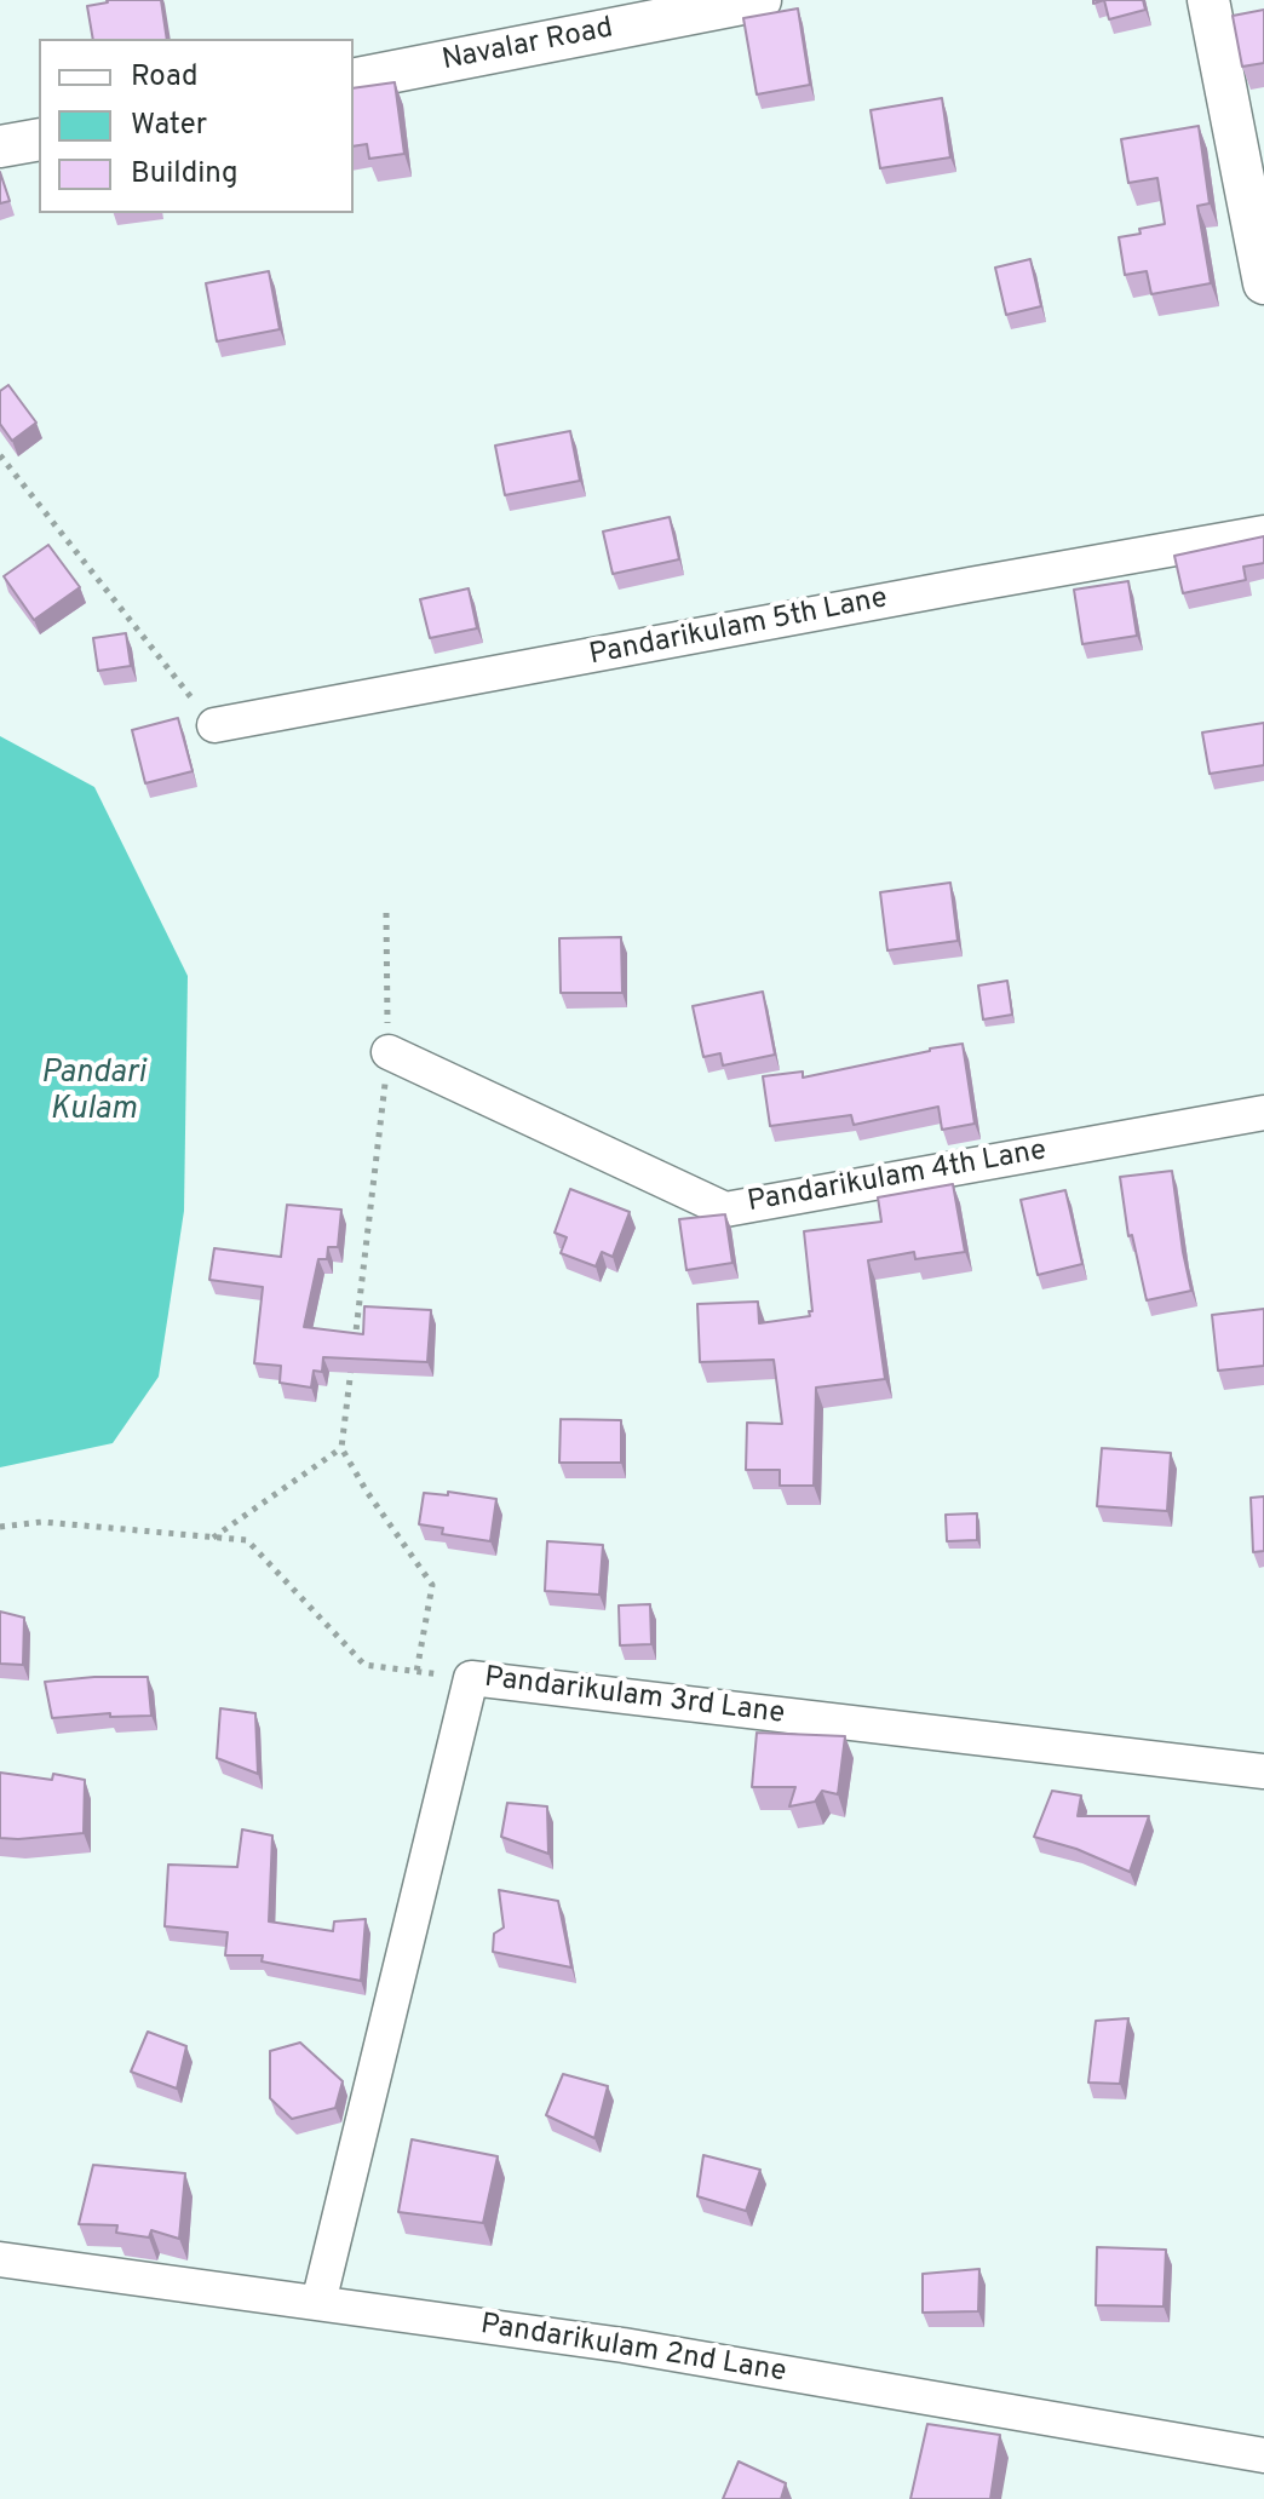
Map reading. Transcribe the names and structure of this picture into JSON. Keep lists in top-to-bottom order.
{
  "streets": {
    "street": [
      "Navalar Road",
      "Pandarikulam 5th Lane",
      "Pandarikulam 4th Lane",
      "Pandarikulam 3rd Lane",
      "Pandarikulam 2nd Lane"
    ]
  },
  "crossings": [
    ["Pandarikulam 3rd Lane", "Pandarikulam 2nd Lane"]
  ],
  "water": ["Pandari Kulam"],
  "legend": ["Road", "Water", "Building"]
}
